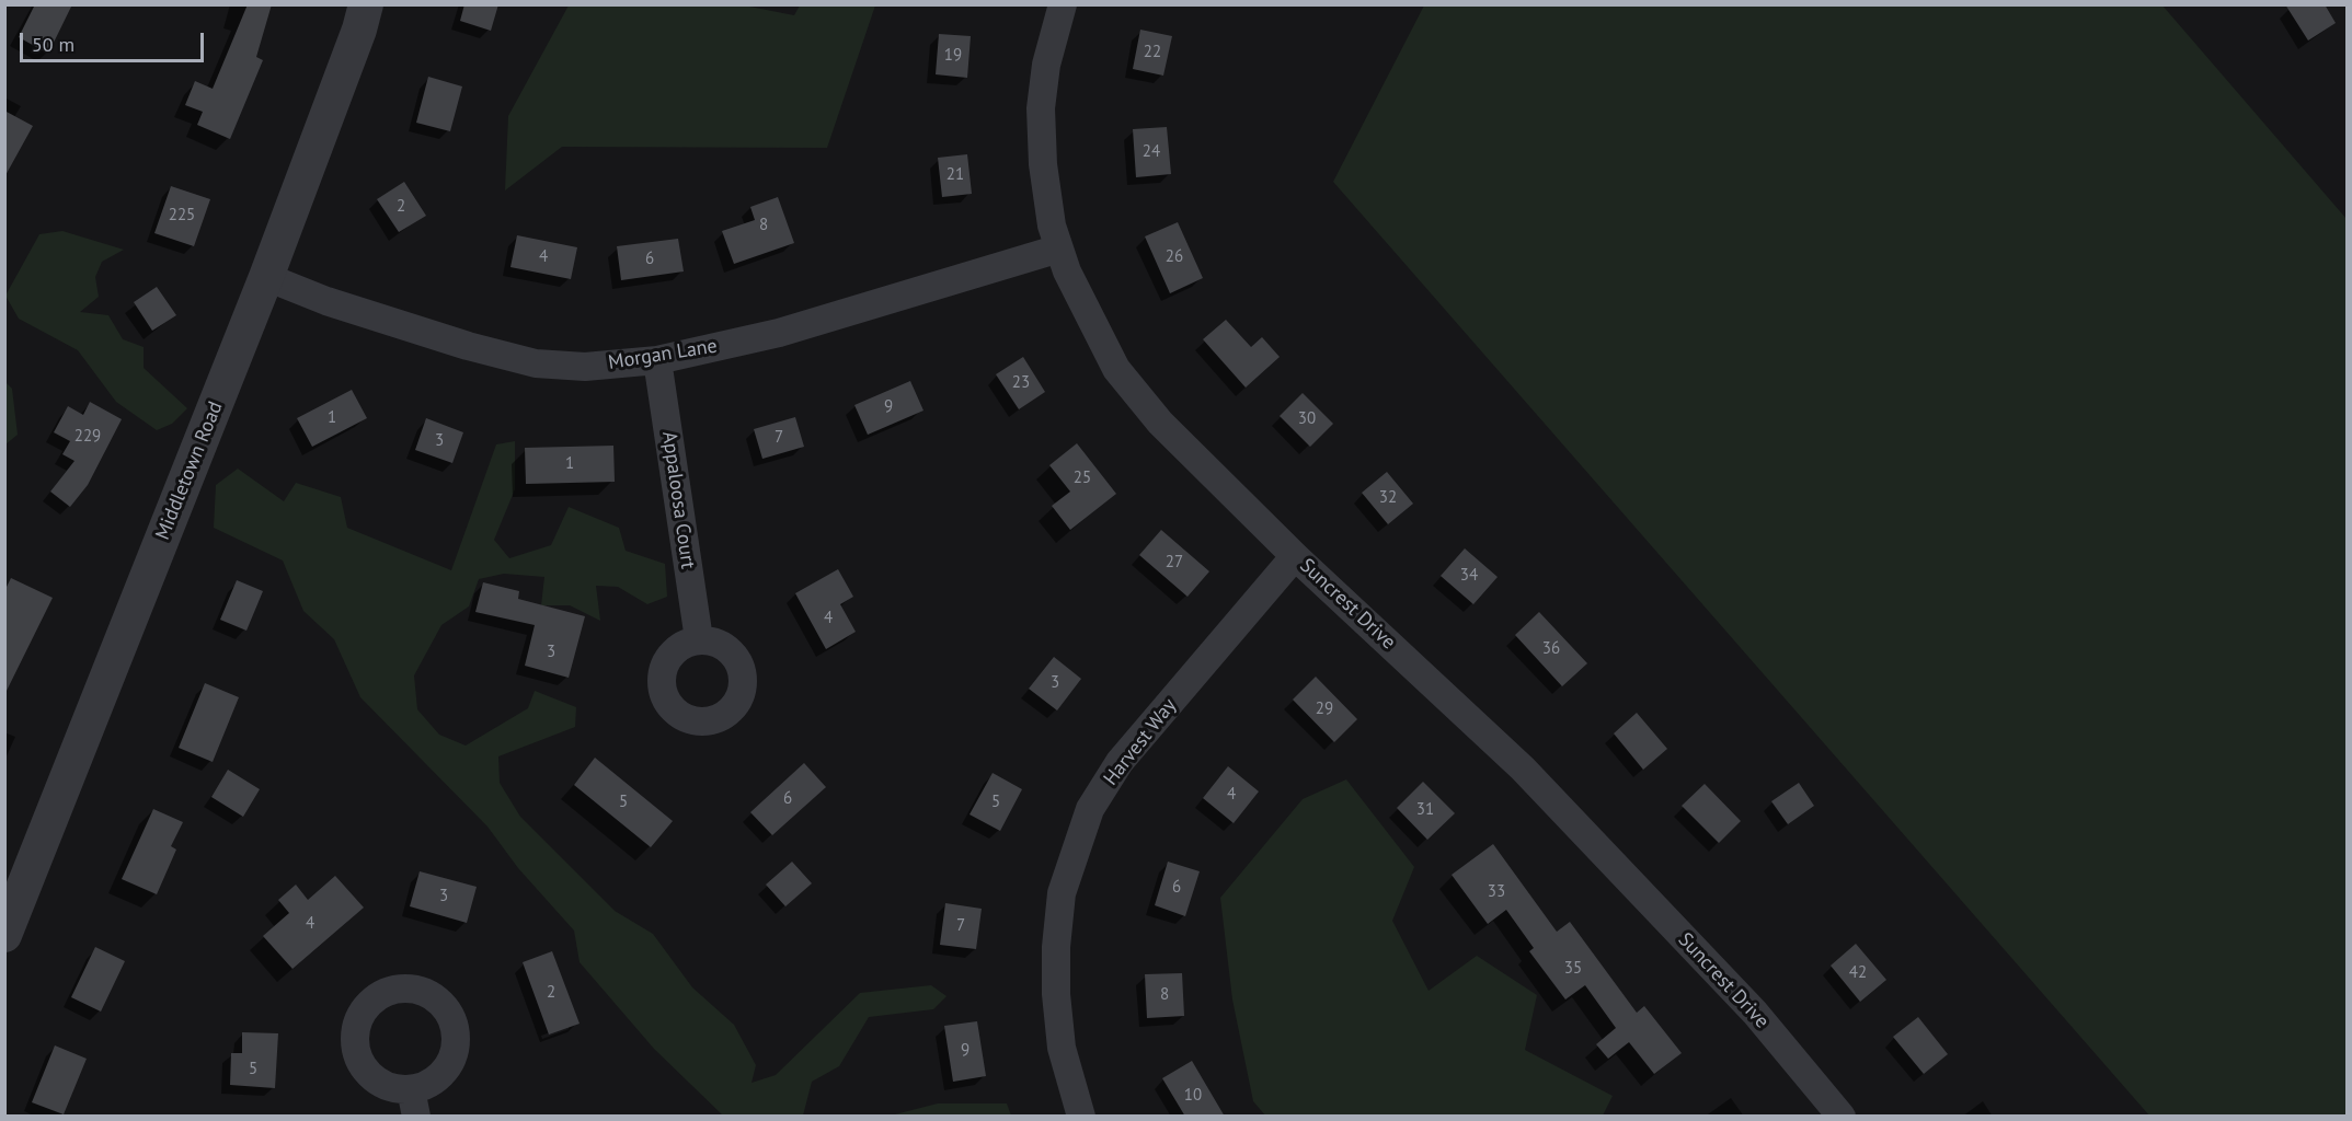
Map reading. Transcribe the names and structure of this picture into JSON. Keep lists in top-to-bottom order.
{
  "streets": {
    "street": [
      "Morgan Lane",
      "Middletown Road",
      "Appaloosa Court",
      "Suncrest Drive",
      "Harvest Way"
    ]
  },
  "crossings": [
    ["Morgan Lane", "Middletown Road"],
    ["Morgan Lane", "Appaloosa Court"],
    ["Morgan Lane", "Suncrest Drive"],
    ["Suncrest Drive", "Harvest Way"]
  ],
  "house_numbers": [
    "22",
    "19",
    "24",
    "21",
    "2",
    "225",
    "8",
    "4",
    "26",
    "6",
    "23",
    "9",
    "1",
    "30",
    "229",
    "7",
    "3",
    "1",
    "25",
    "32",
    "27",
    "34",
    "4",
    "36",
    "3",
    "3",
    "29",
    "4",
    "6",
    "5",
    "5",
    "31",
    "6",
    "33",
    "3",
    "4",
    "7",
    "35",
    "42",
    "2",
    "8",
    "9",
    "5",
    "10"
  ],
  "scale_bar": "50 m"
}
